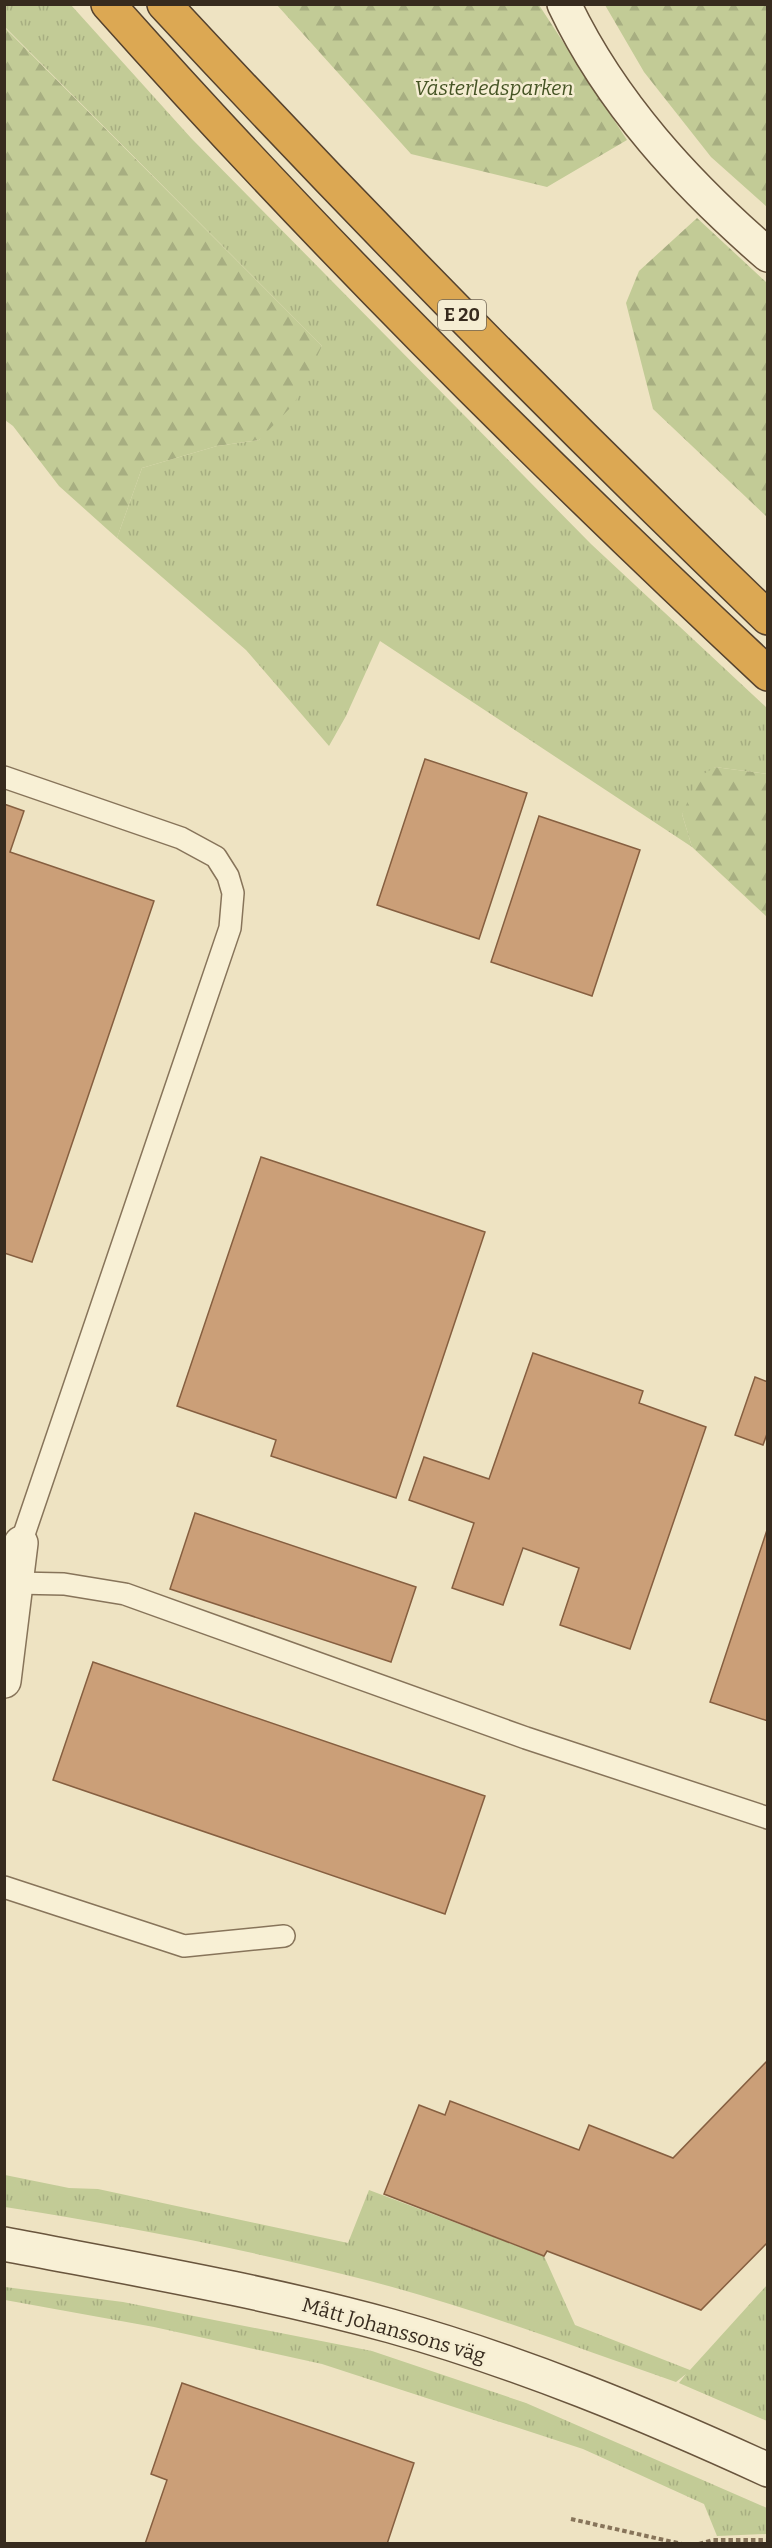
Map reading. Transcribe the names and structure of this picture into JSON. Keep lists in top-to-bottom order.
{
  "streets": {
    "highway": ["E 20"],
    "street": ["Mått Johanssons väg"]
  },
  "parks": ["Västerledsparken"]
}
